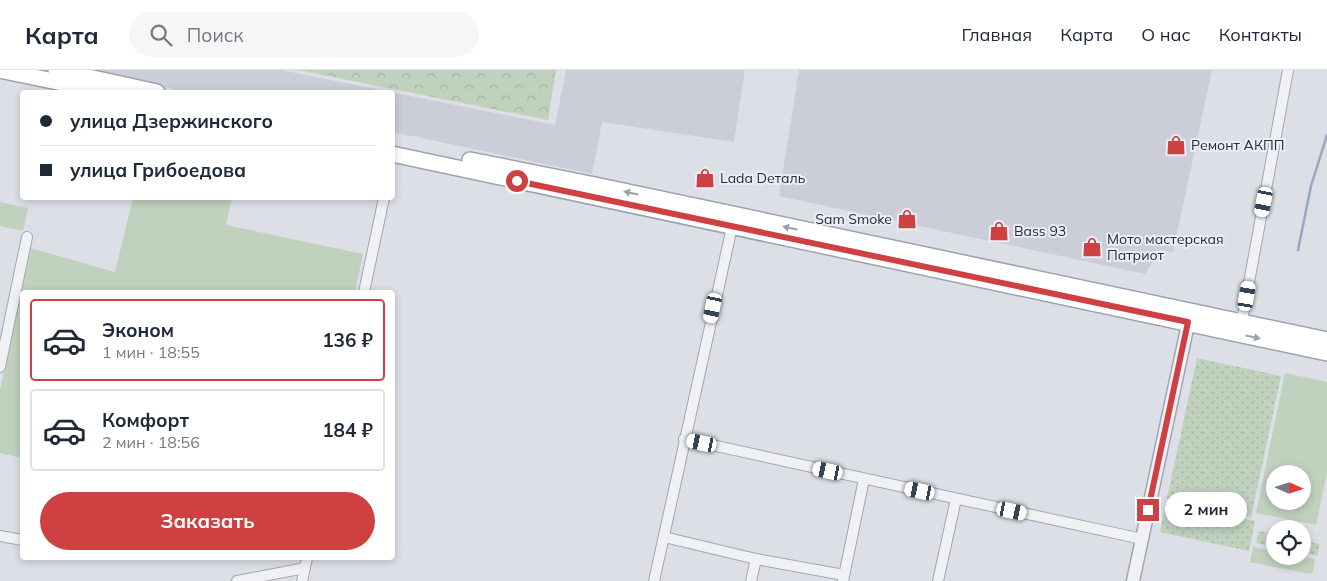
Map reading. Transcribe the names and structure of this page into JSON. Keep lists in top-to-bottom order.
{
  "places": {
    "shop": [
      "Ремонт АКПП",
      "Lada Dеталь",
      "Sam Smoke",
      "Bass 93",
      "Мото мастерская Патриот"
    ]
  },
  "north": "right",
  "page": {
    "header": "Карта",
    "search": "Поиск",
    "nav": [
      "Главная",
      "Карта",
      "О нас",
      "Контакты"
    ],
    "banner": ["улица Дзержинского", "улица Грибоедова"],
    "list": [
      {
        "name": "Эконом",
        "note": "1 мин · 18:55",
        "value": "136 ₽"
      },
      {
        "name": "Комфорт",
        "note": "2 мин · 18:56",
        "value": "184 ₽"
      }
    ],
    "buttons": "Заказать",
    "bubble": "2 мин"
  }
}
